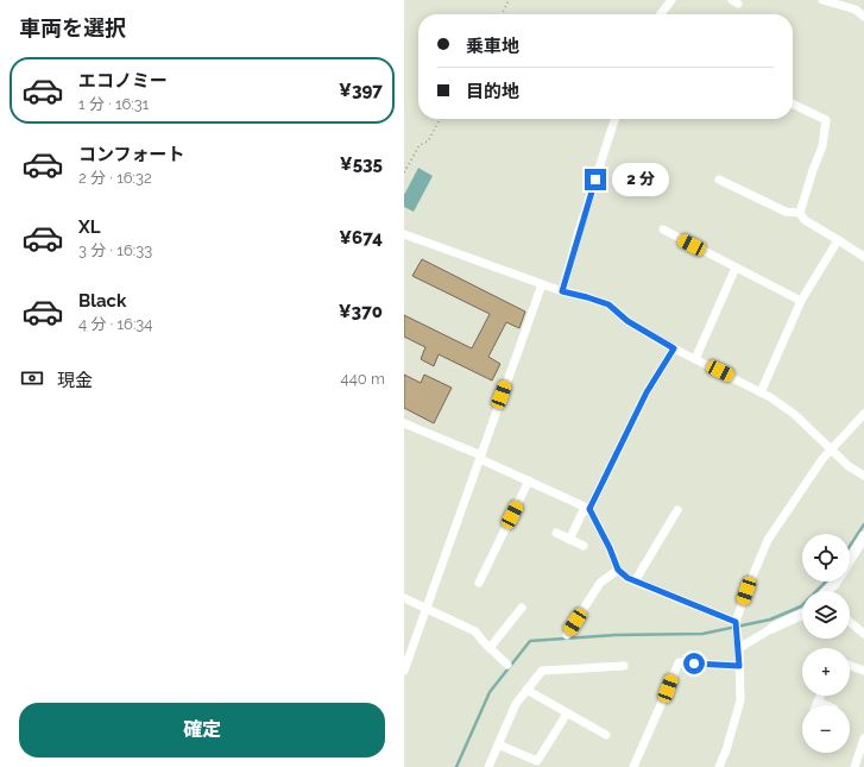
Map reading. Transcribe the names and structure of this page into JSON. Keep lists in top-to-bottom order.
{
  "page": {
    "heading": "車両を選択",
    "banner": ["乗車地", "目的地"],
    "list": [
      {
        "name": "エコノミー",
        "note": "1 分 · 16:31",
        "value": "¥397"
      },
      {
        "name": "コンフォート",
        "note": "2 分 · 16:32",
        "value": "¥535"
      },
      {
        "name": "XL",
        "note": "3 分 · 16:33",
        "value": "¥674"
      },
      {
        "name": "Black",
        "note": "4 分 · 16:34",
        "value": "¥370"
      }
    ],
    "bubble": "2 分",
    "pay": ["現金", "440 m"],
    "map_buttons": ["+", "−"],
    "buttons": "確定"
  }
}
